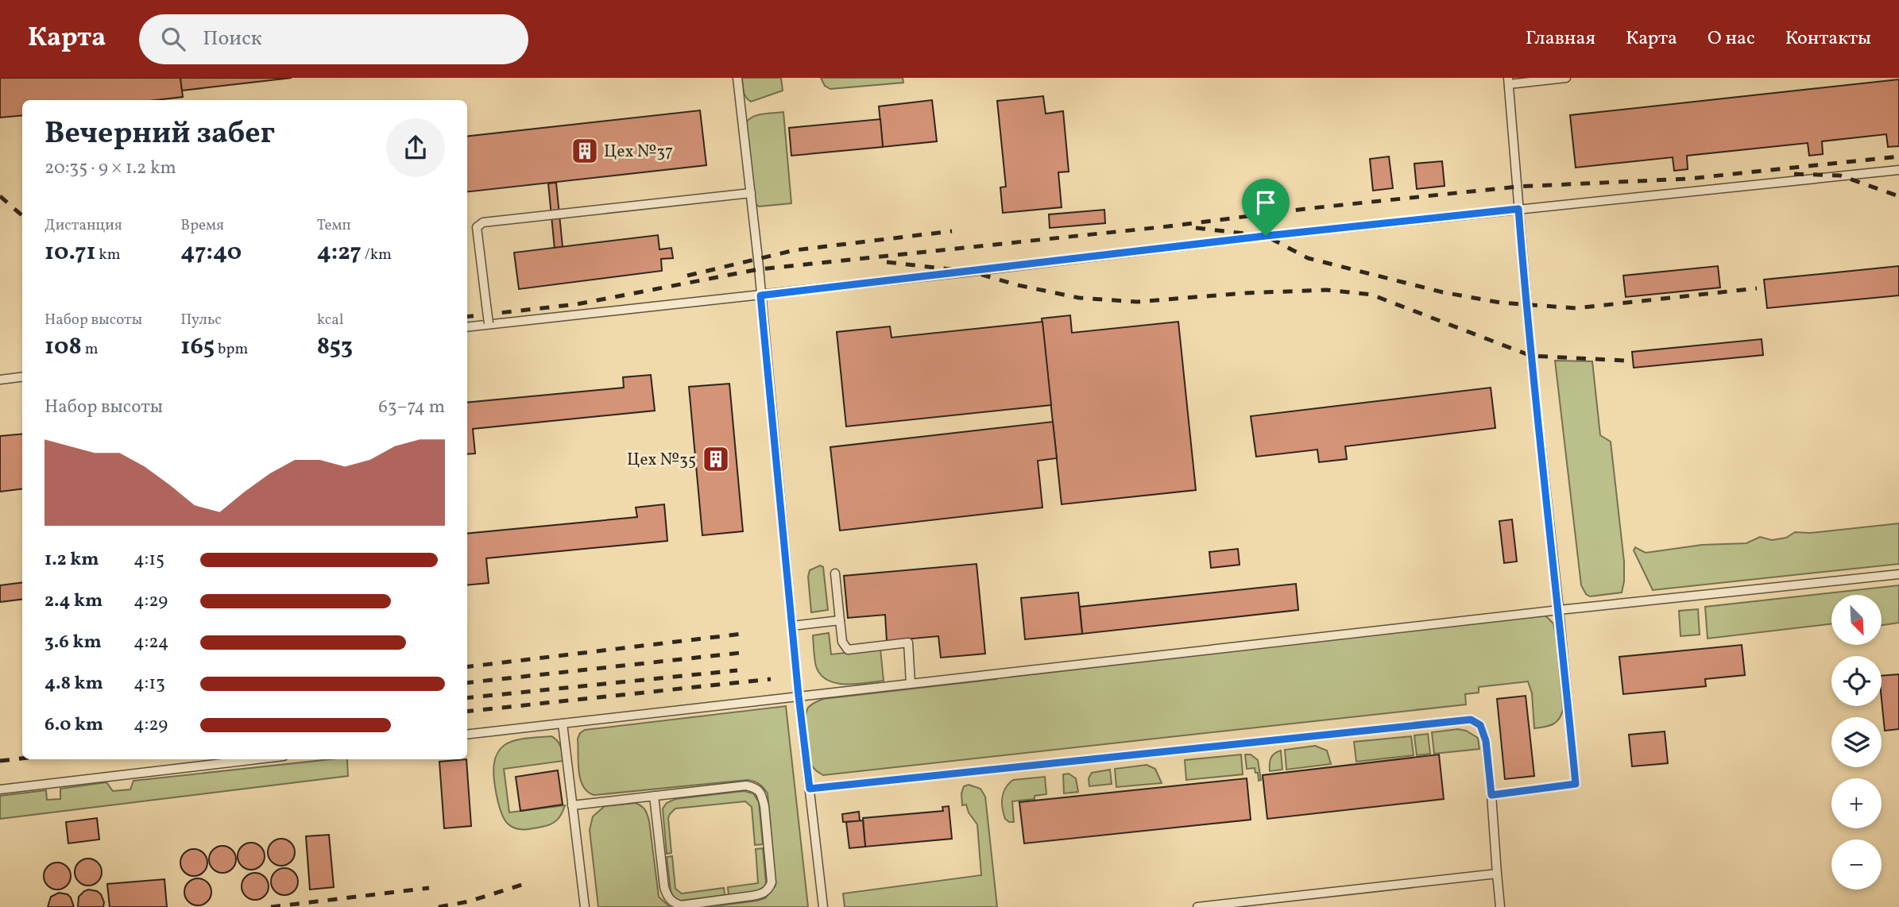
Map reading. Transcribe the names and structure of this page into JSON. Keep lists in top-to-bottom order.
{
  "places": {
    "building": ["Цех №37", "Цех №35"]
  },
  "north": "bottom right",
  "page": {
    "header": "Карта",
    "search": "Поиск",
    "nav": [
      "Главная",
      "Карта",
      "О нас",
      "Контакты"
    ],
    "heading": ["Вечерний забег", "20:35 · 9 × 1.2 km"],
    "stats": [
      ["Дистанция", "10.71 km"],
      ["Время", "47:40"],
      ["Темп", "4:27 /km"],
      ["Набор высоты", "108 m"],
      ["Пульс", "165 bpm"],
      ["kcal", "853"]
    ],
    "chart": ["Набор высоты", "63–74 m"],
    "list": [
      {
        "name": "1.2 km",
        "note": "4:15"
      },
      {
        "name": "2.4 km",
        "note": "4:29"
      },
      {
        "name": "3.6 km",
        "note": "4:24"
      },
      {
        "name": "4.8 km",
        "note": "4:13"
      },
      {
        "name": "6.0 km",
        "note": "4:29"
      }
    ],
    "map_buttons": ["+", "−"]
  }
}
